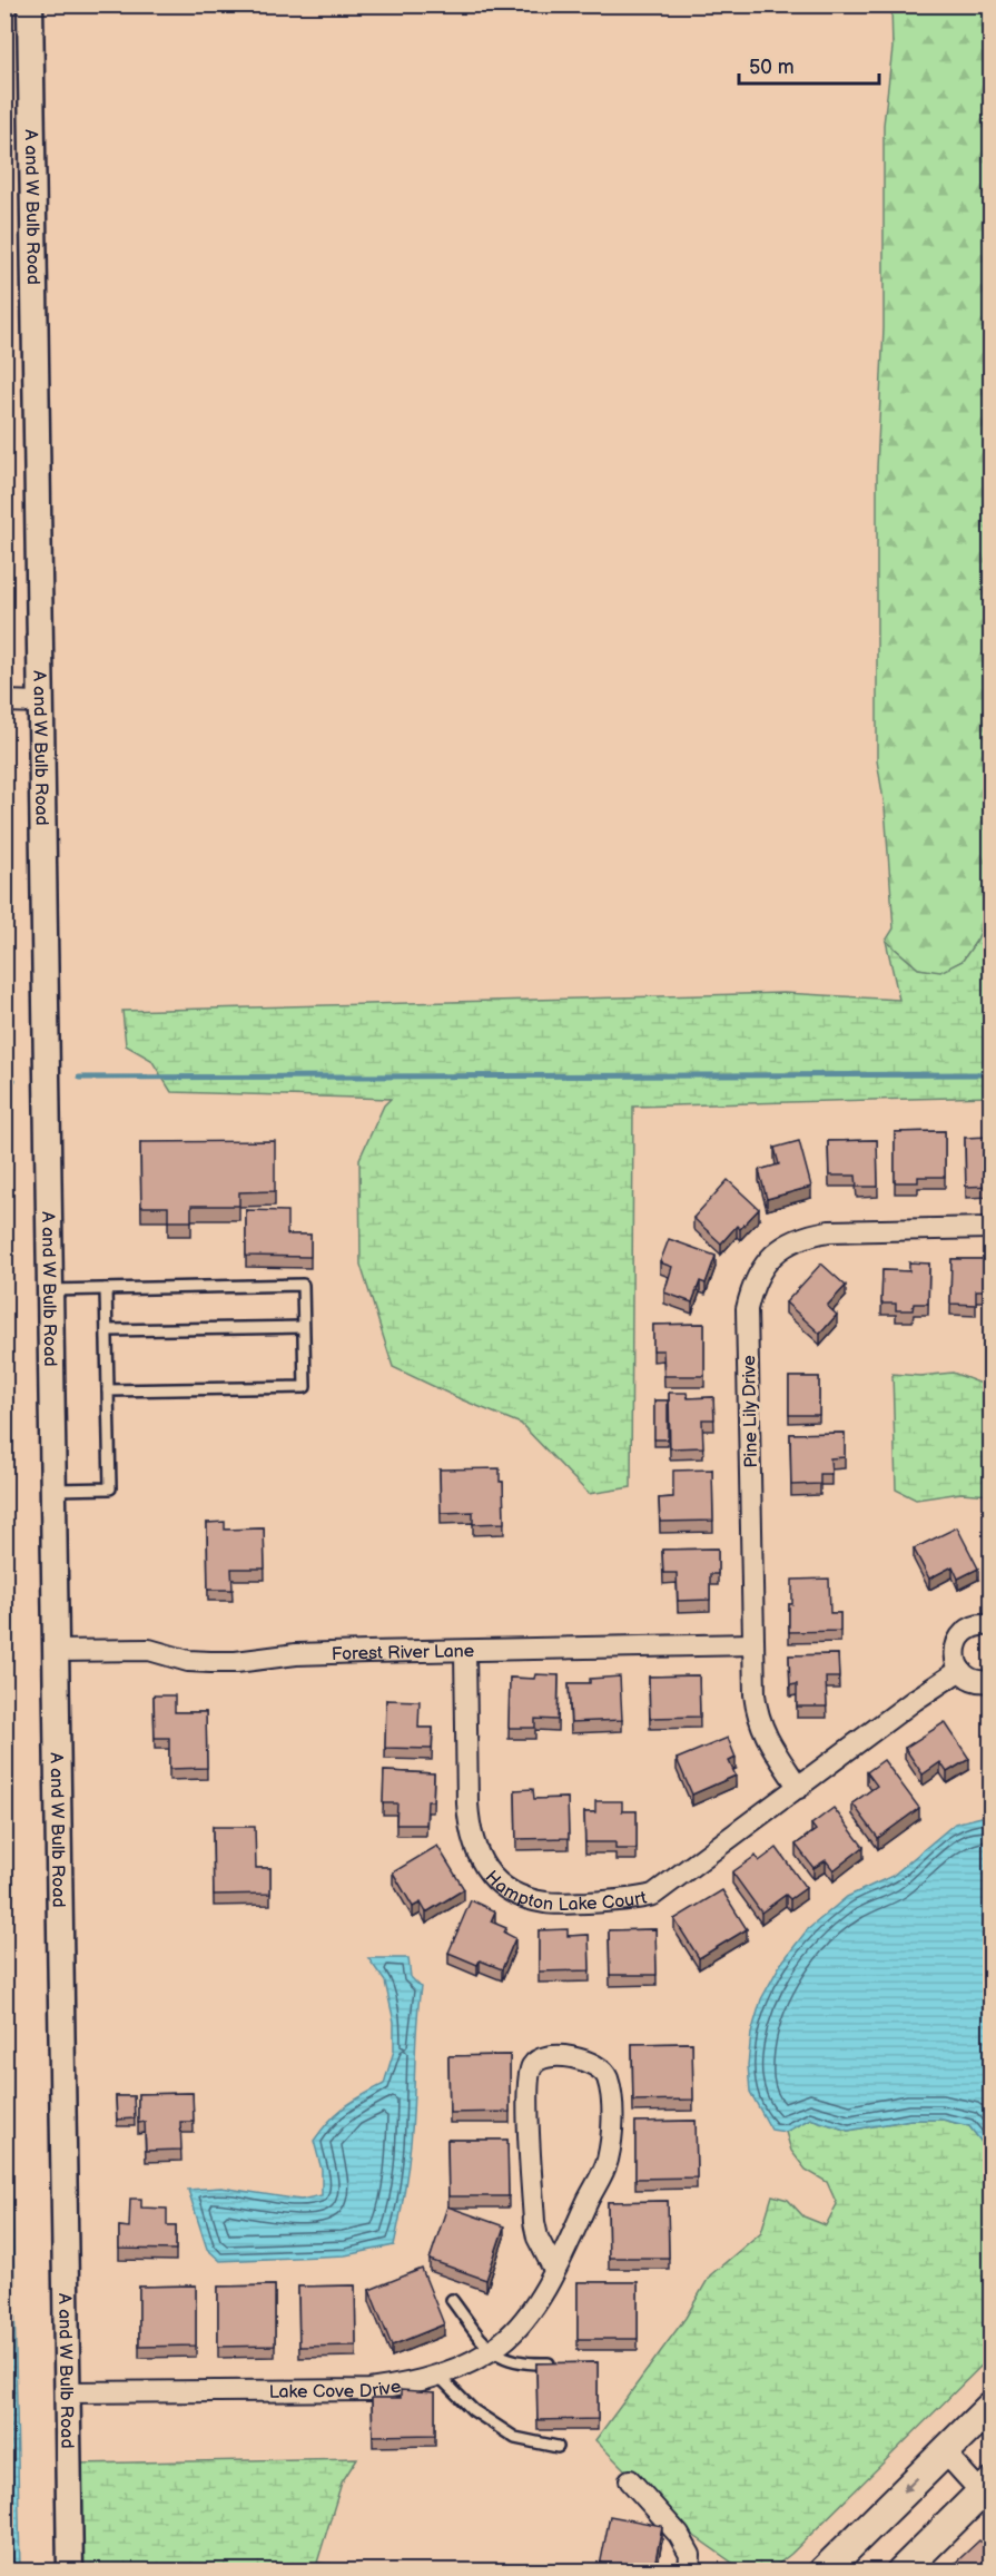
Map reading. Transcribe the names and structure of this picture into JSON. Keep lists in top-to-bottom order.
{
  "streets": {
    "street": [
      "A and W Bulb Road",
      "Pine Lily Drive",
      "Forest River Lane",
      "Hampton Lake Court",
      "Lake Cove Drive"
    ]
  },
  "crossings": [
    ["A and W Bulb Road", "Forest River Lane"],
    ["A and W Bulb Road", "Lake Cove Drive"],
    ["Pine Lily Drive", "Forest River Lane"],
    ["Pine Lily Drive", "Hampton Lake Court"],
    ["Forest River Lane", "Hampton Lake Court"]
  ],
  "scale_bar": "50 m"
}
